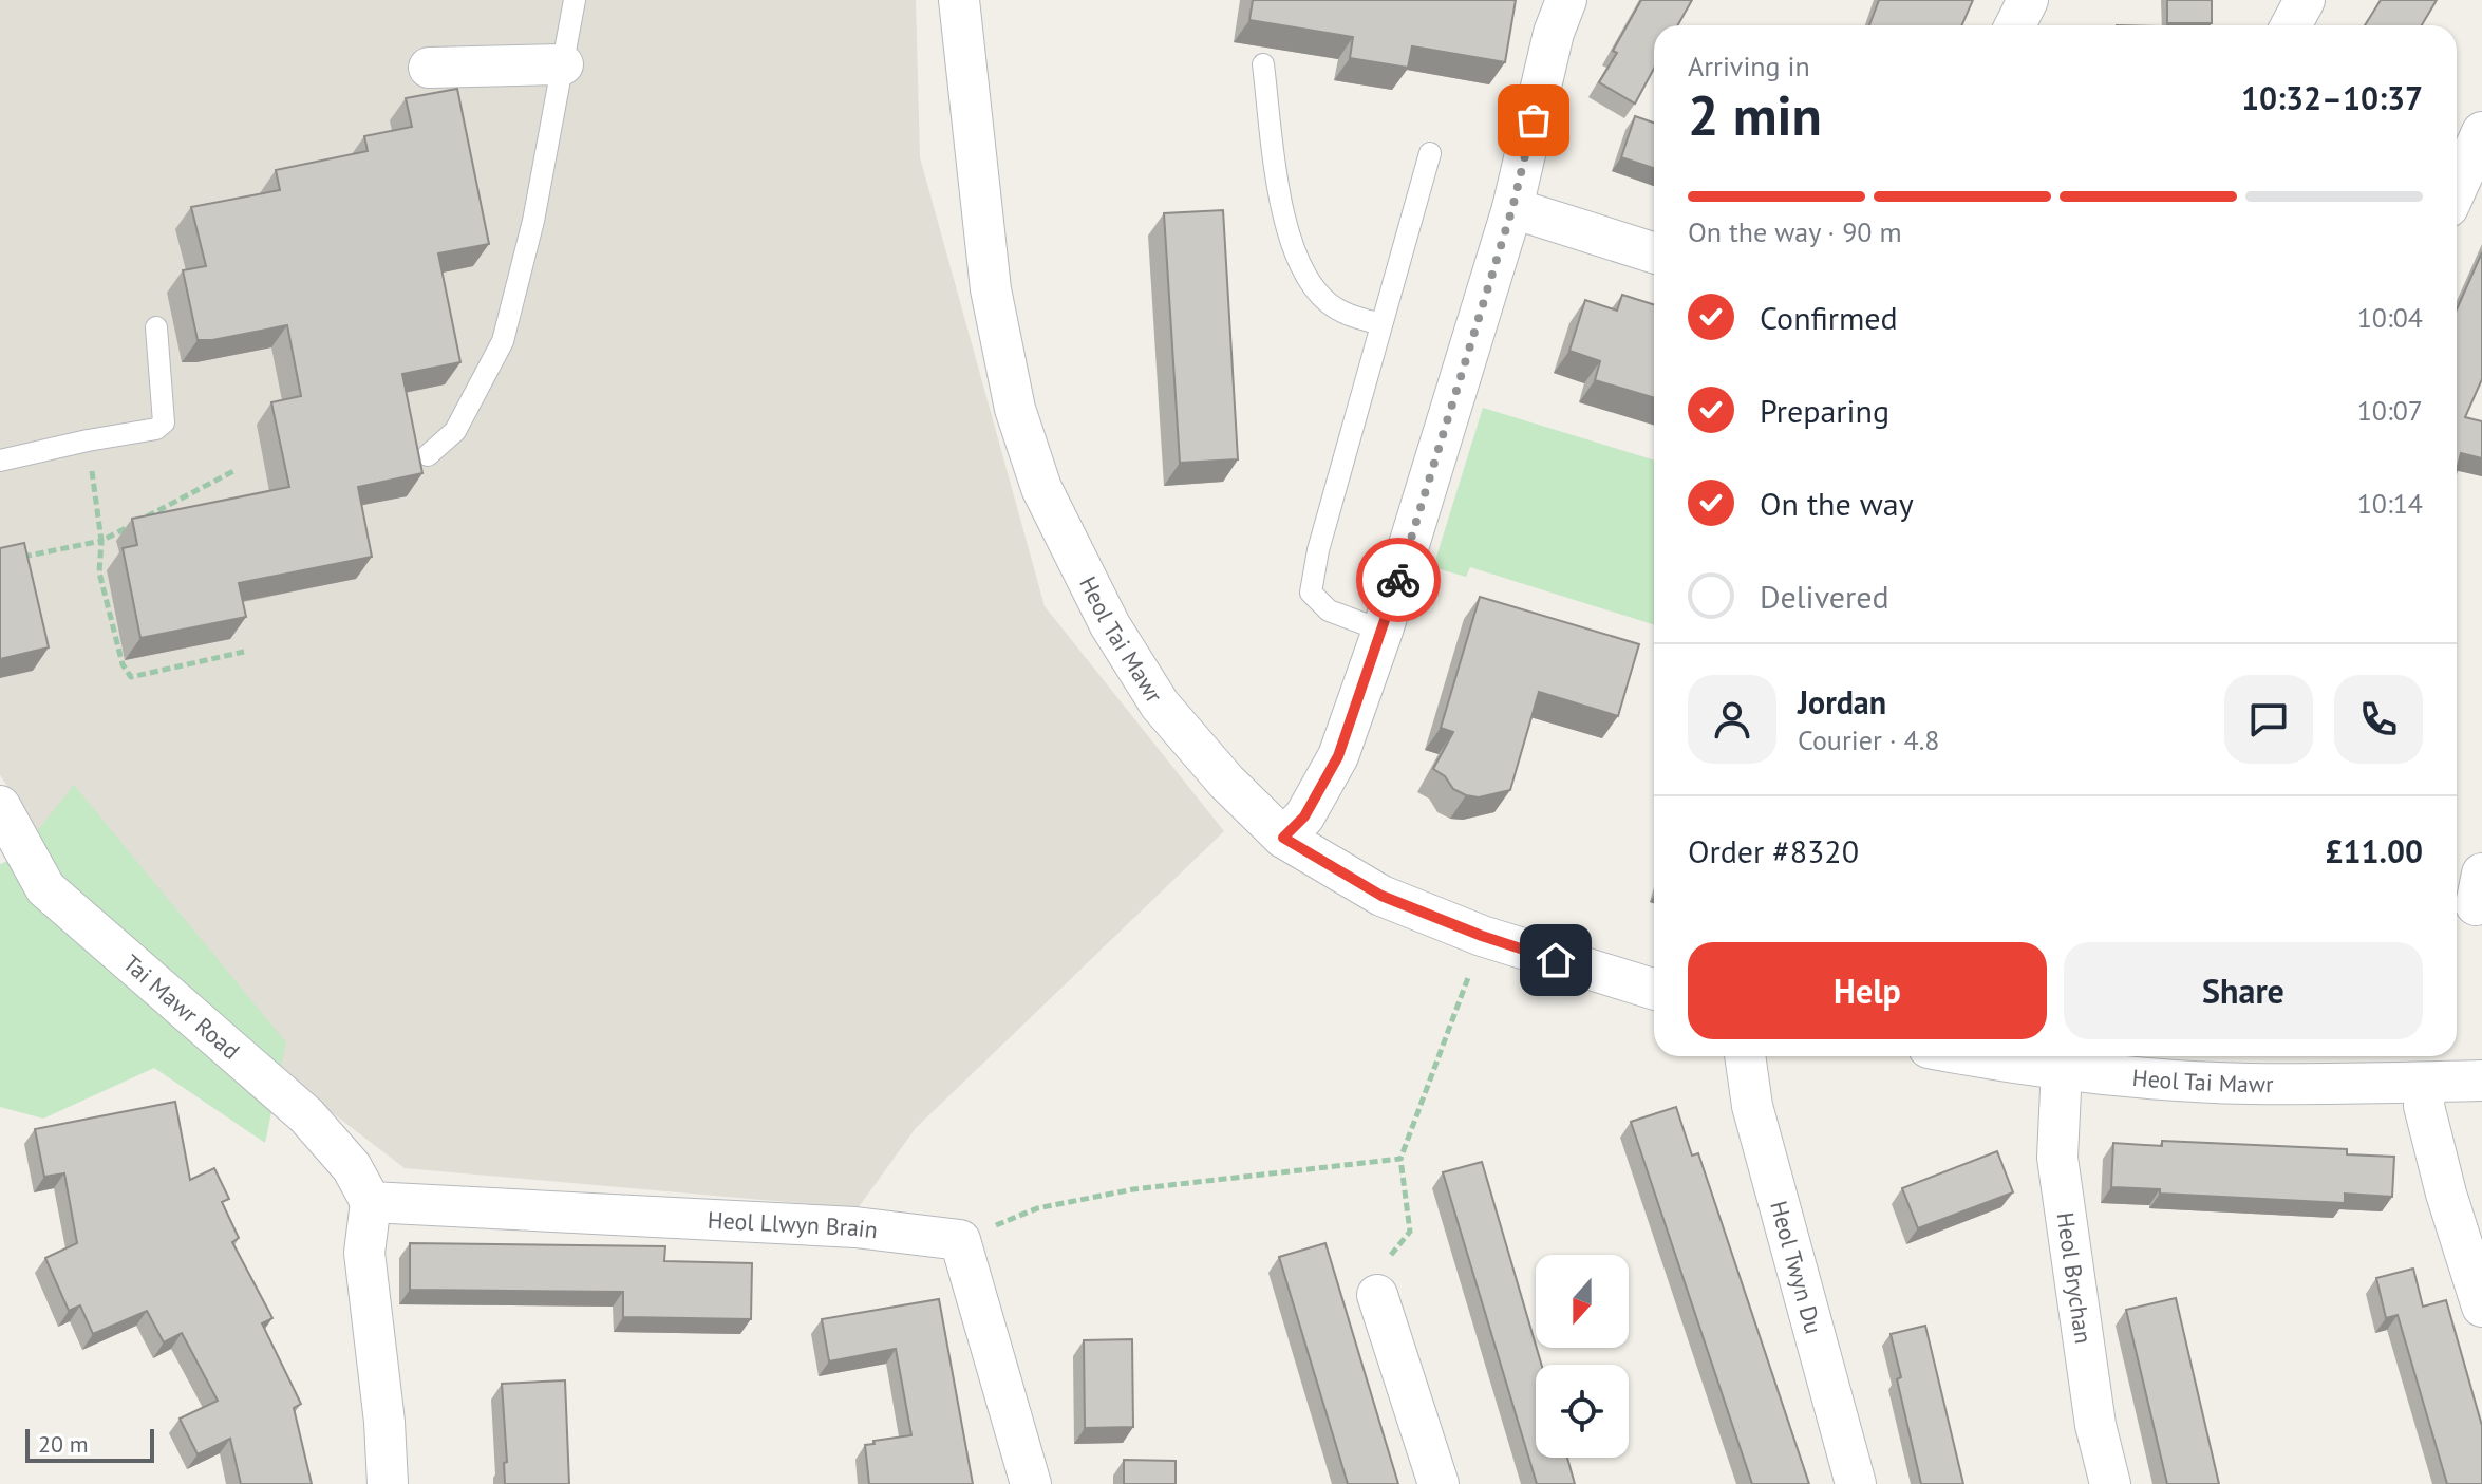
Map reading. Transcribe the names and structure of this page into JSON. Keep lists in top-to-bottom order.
{
  "streets": {
    "street": [
      "Heol Tai Mawr",
      "Tai Mawr Road",
      "Heol Llwyn Brain",
      "Heol Twyn Du",
      "Heol Brychan"
    ]
  },
  "crossings": [
    ["Heol Tai Mawr", "Heol Brychan"],
    ["Tai Mawr Road", "Heol Llwyn Brain"]
  ],
  "scale_bar": "20 m",
  "north": "bottom",
  "page": {
    "heading": ["2 min", "Arriving in", "10:32–10:37"],
    "panel": [
      "Jordan",
      "Courier · 4.8",
      "Order #8320",
      "£11.00"
    ],
    "bar": "On the way · 90 m",
    "list": [
      ["Confirmed", "10:04"],
      ["Preparing", "10:07"],
      ["On the way", "10:14"],
      "Delivered"
    ],
    "buttons": ["Help", "Share"],
    "scale": "20 m"
  }
}
